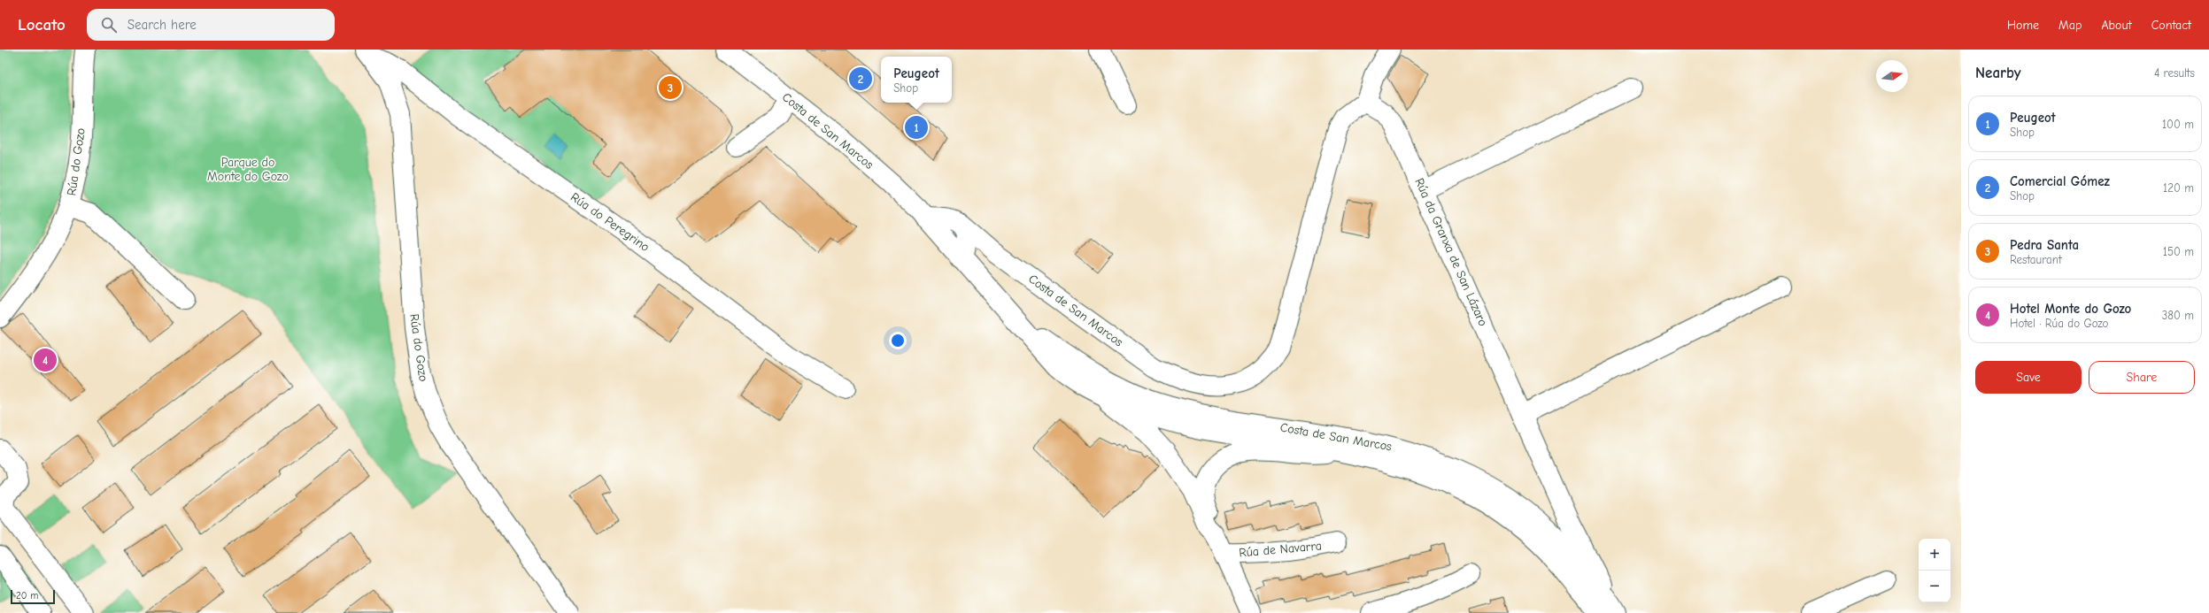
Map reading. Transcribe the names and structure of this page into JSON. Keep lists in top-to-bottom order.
{
  "streets": {
    "street": [
      "Costa de San Marcos",
      "Rúa do Gozo",
      "Rúa do Peregrino",
      "Rúa da Granxa de San Lázaro",
      "Rúa de Navarra"
    ]
  },
  "crossings": [
    ["Costa de San Marcos", "Rúa da Granxa de San Lázaro"],
    ["Rúa do Gozo", "Rúa do Peregrino"]
  ],
  "parks": ["Parque do Monte do Gozo"],
  "scale_bar": "20 m",
  "north": "right",
  "page": {
    "header": "Locato",
    "search": "Search here",
    "nav": [
      "Home",
      "Map",
      "About",
      "Contact"
    ],
    "heading": ["Nearby", "4 results"],
    "popup": ["Peugeot", "Shop"],
    "pins": [
      "2",
      "3",
      "1",
      "4"
    ],
    "list": [
      {
        "mark": "1",
        "name": "Peugeot",
        "note": "Shop",
        "value": "100 m"
      },
      {
        "mark": "2",
        "name": "Comercial Gómez",
        "note": "Shop",
        "value": "120 m"
      },
      {
        "mark": "3",
        "name": "Pedra Santa",
        "note": "Restaurant",
        "value": "150 m"
      },
      {
        "mark": "4",
        "name": "Hotel Monte do Gozo",
        "note": "Hotel · Rúa do Gozo",
        "value": "380 m"
      }
    ],
    "buttons": ["Save", "Share"],
    "map_buttons": ["+", "−"],
    "scale": "20 m"
  }
}
